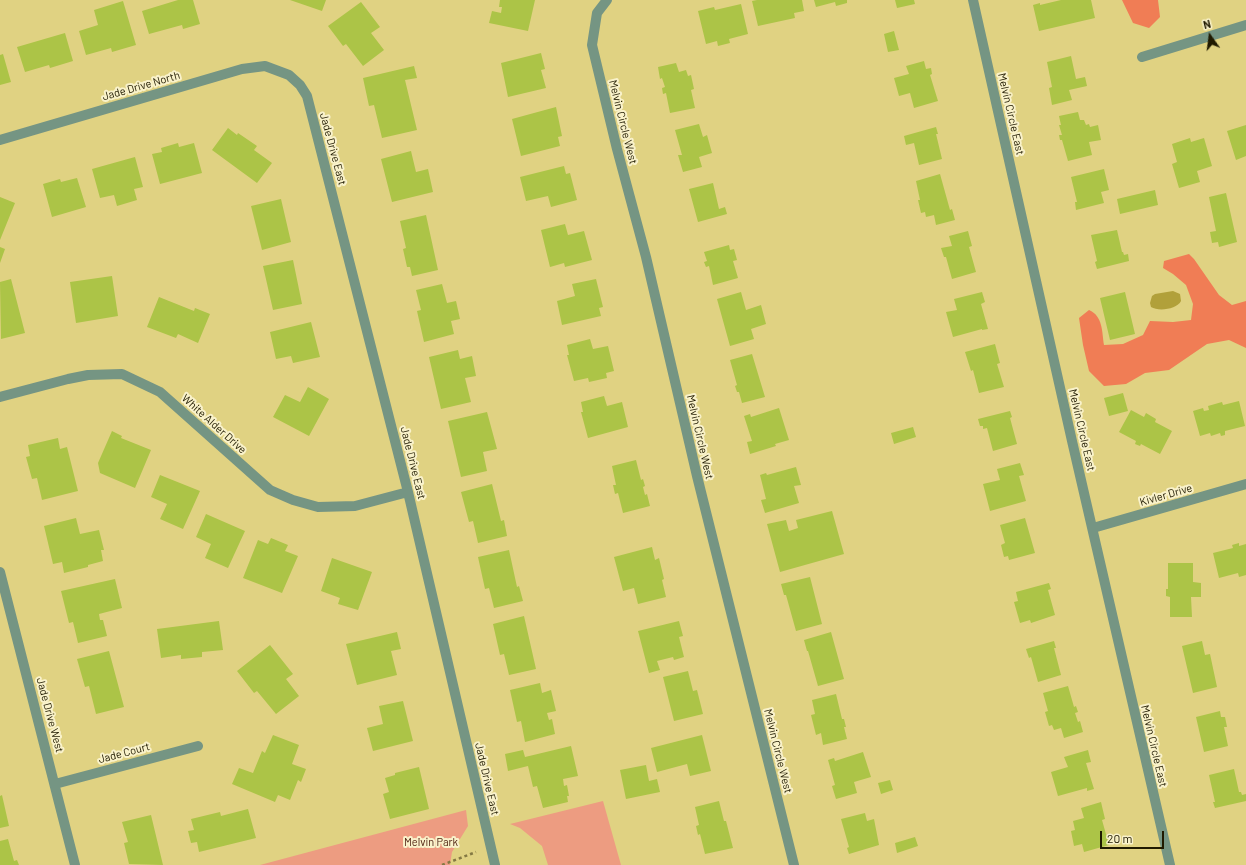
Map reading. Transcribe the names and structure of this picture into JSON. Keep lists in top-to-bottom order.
{
  "streets": {
    "street": [
      "Jade Drive North",
      "Melvin Circle East",
      "Melvin Circle West",
      "Jade Drive East",
      "White Alder Drive",
      "Kivler Drive",
      "Jade Drive West",
      "Jade Court"
    ]
  },
  "crossings": [
    ["Jade Drive North", "Jade Drive East"],
    ["Melvin Circle East", "Kivler Drive"],
    ["Jade Drive East", "White Alder Drive"],
    ["Jade Drive West", "Jade Court"]
  ],
  "parks": ["Melvin Park"],
  "scale_bar": "20 m",
  "north": "top"
}
